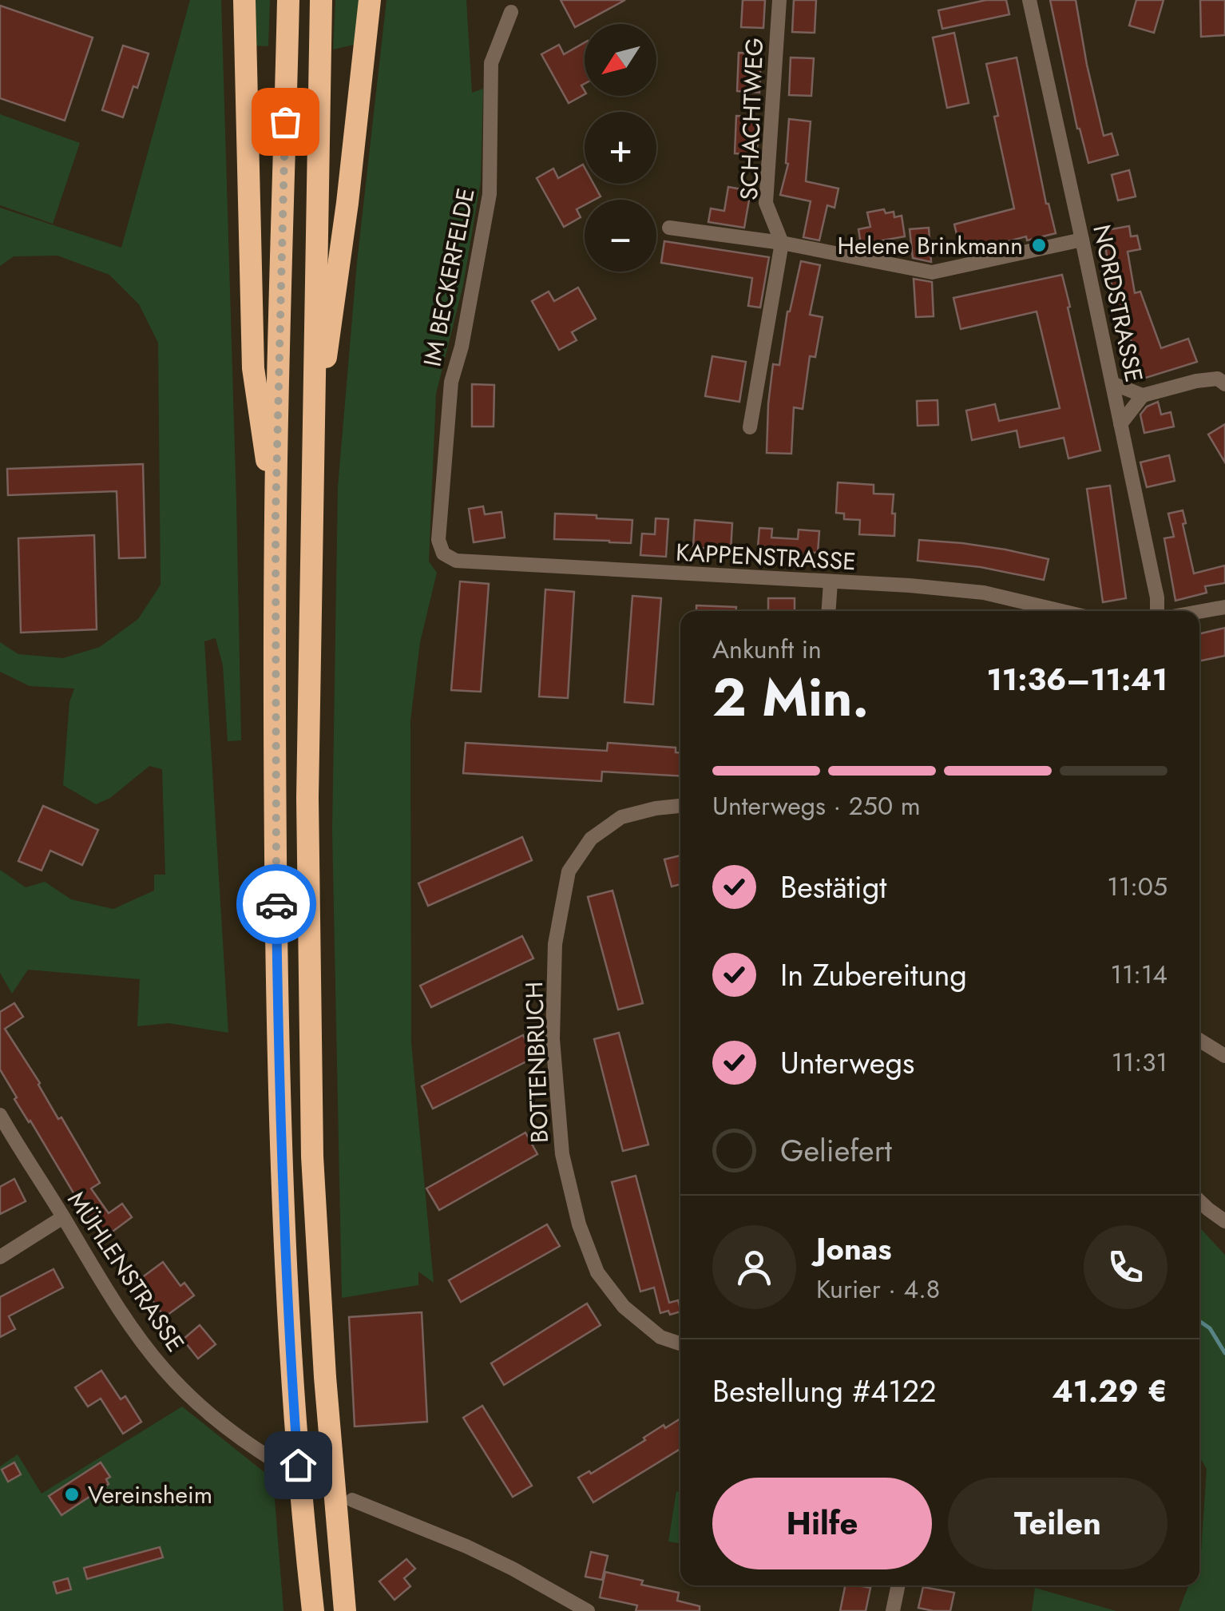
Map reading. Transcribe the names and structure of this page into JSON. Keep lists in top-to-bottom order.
{
  "streets": {
    "street": [
      "SCHACHTWEG",
      "IM BECKERFELDE",
      "NORDSTRASSE",
      "KAPPENSTRASSE",
      "BOTTENBRUCH",
      "MÜHLENSTRASSE"
    ]
  },
  "crossings": [
    ["IM BECKERFELDE", "KAPPENSTRASSE"]
  ],
  "places": ["Helene Brinkmann", "Vereinsheim"],
  "north": "bottom left",
  "page": {
    "map_buttons": ["+", "−"],
    "heading": ["2 Min.", "Ankunft in", "11:36–11:41"],
    "panel": [
      "Jonas",
      "Kurier · 4.8",
      "Bestellung #4122",
      "41.29 €"
    ],
    "bar": "Unterwegs · 250 m",
    "list": [
      ["Bestätigt", "11:05"],
      ["In Zubereitung", "11:14"],
      ["Unterwegs", "11:31"],
      "Geliefert"
    ],
    "buttons": ["Hilfe", "Teilen"]
  }
}
